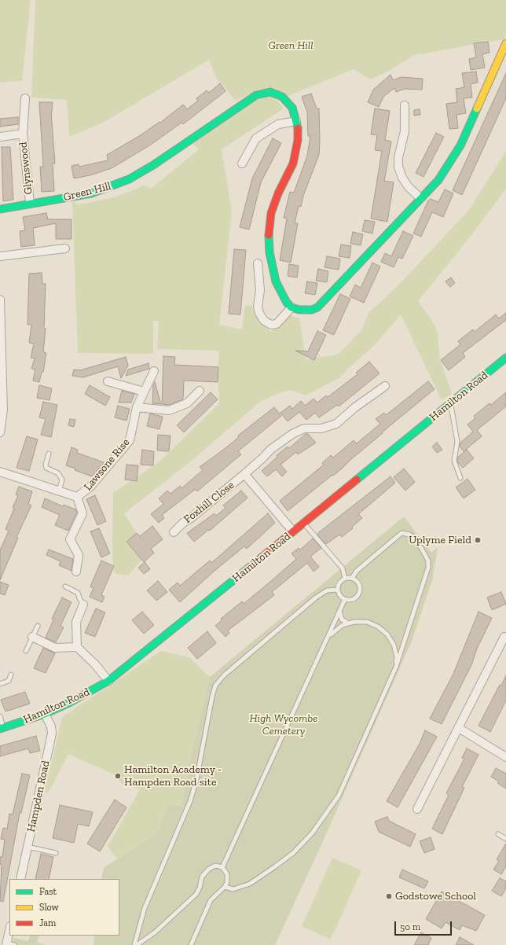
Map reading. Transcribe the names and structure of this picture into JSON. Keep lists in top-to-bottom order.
{
  "streets": {
    "street": [
      "Glynswood",
      "Green Hill",
      "Hamilton Road",
      "Lawsone Rise",
      "Foxhill Close",
      "Hampden Road"
    ]
  },
  "crossings": [
    ["Glynswood", "Green Hill"],
    ["Hamilton Road", "Foxhill Close"],
    ["Hamilton Road", "Hampden Road"]
  ],
  "parks": ["Green Hill", "High Wycombe Cemetery"],
  "places": ["Uplyme Field", "Hamilton Academy - Hampden Road site", "Godstowe School"],
  "legend": ["Fast", "Slow", "Jam"],
  "scale_bar": "50 m"
}
